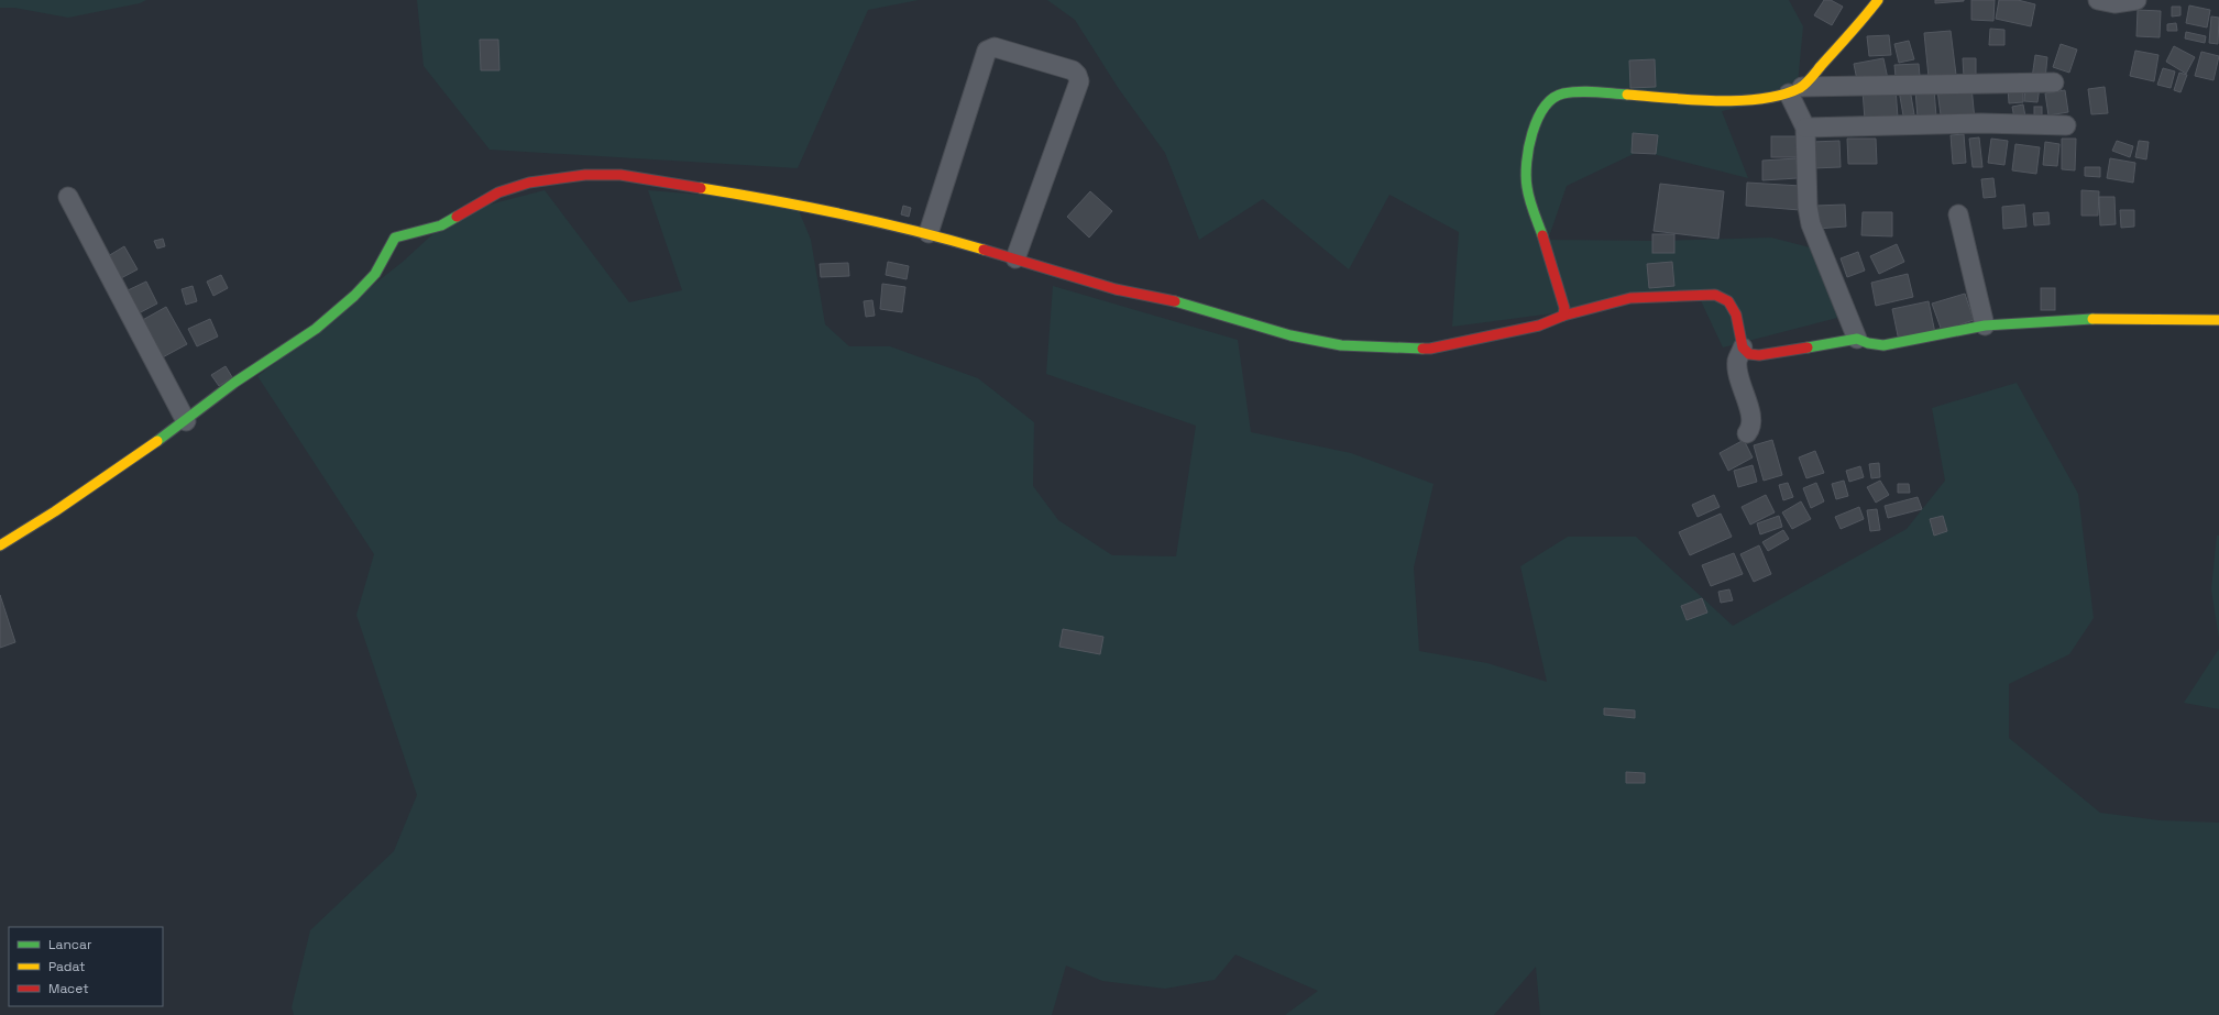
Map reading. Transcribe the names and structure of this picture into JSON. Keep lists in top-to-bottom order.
{
  "legend": ["Lancar", "Padat", "Macet"]
}
